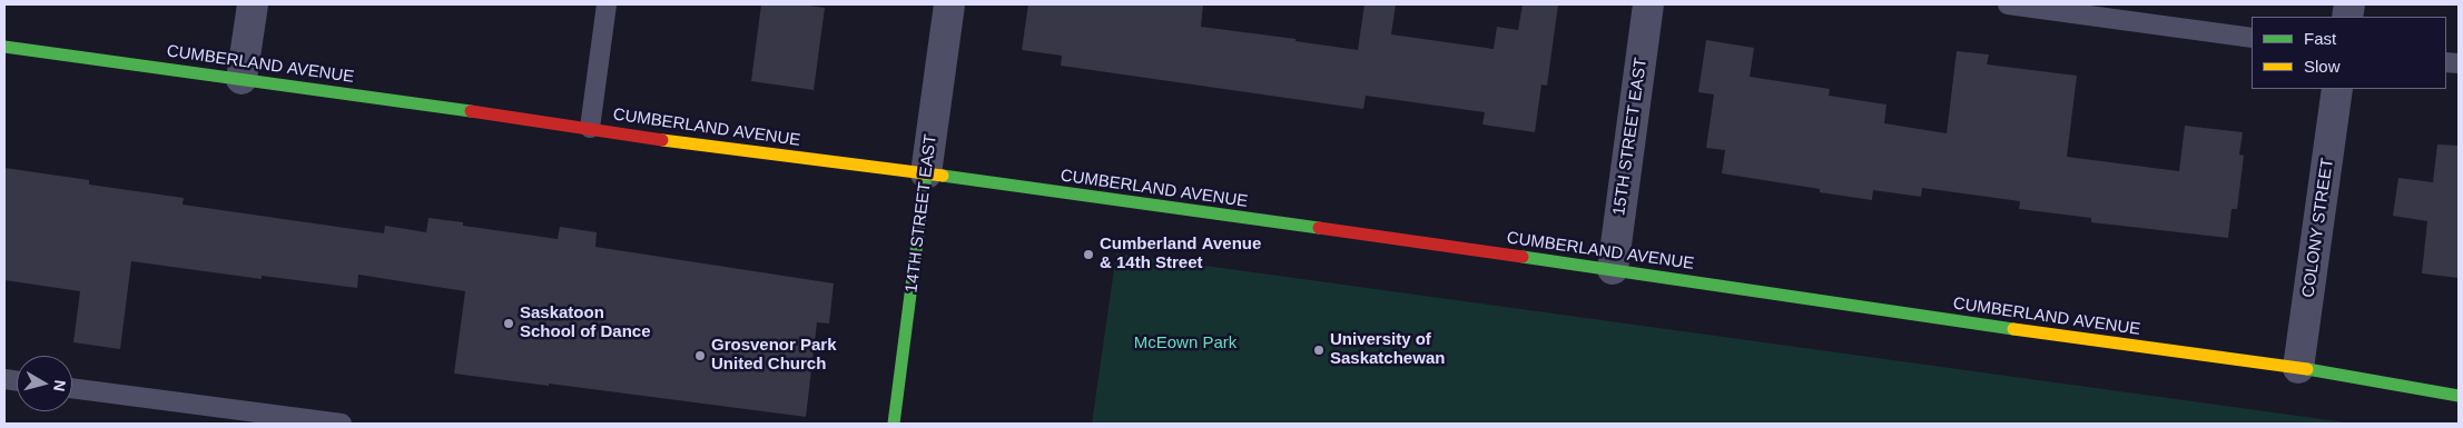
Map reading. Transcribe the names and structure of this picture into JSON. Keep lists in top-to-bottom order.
{
  "streets": {
    "main road": ["CUMBERLAND AVENUE", "14TH STREET EAST"],
    "street": ["15TH STREET EAST", "COLONY STREET"]
  },
  "crossings": [
    ["CUMBERLAND AVENUE", "15TH STREET EAST"],
    ["CUMBERLAND AVENUE", "14TH STREET EAST"],
    ["CUMBERLAND AVENUE", "COLONY STREET"]
  ],
  "parks": ["McEown Park"],
  "places": [
    "Cumberland Avenue & 14th Street",
    "Saskatoon School of Dance",
    "University of Saskatchewan",
    "Grosvenor Park United Church"
  ],
  "legend": ["Fast", "Slow"],
  "north": "right"
}
